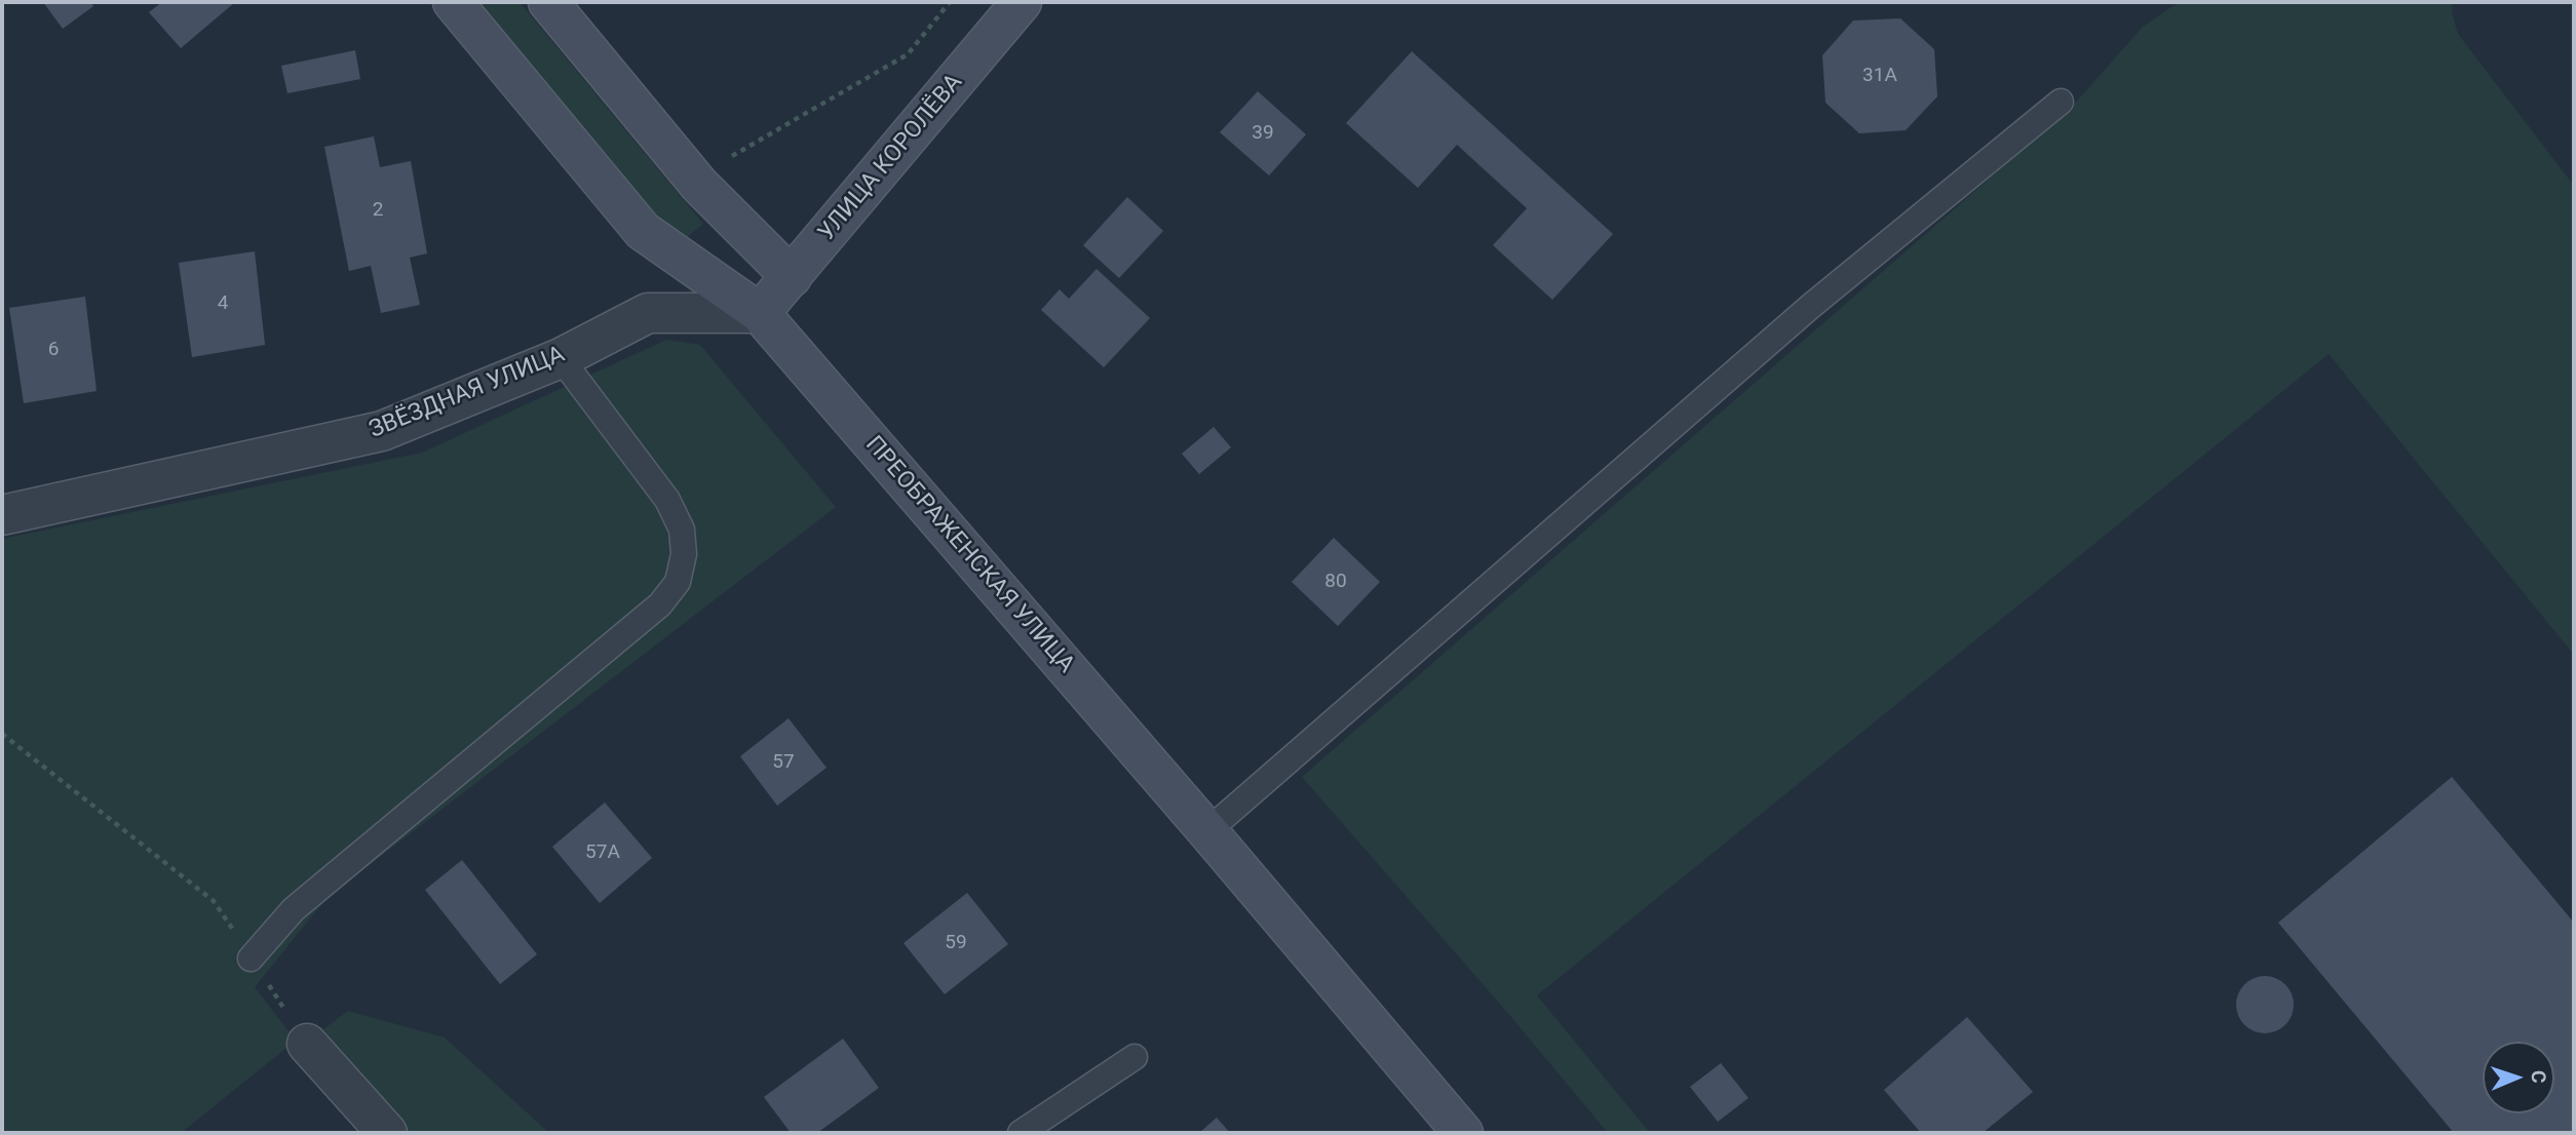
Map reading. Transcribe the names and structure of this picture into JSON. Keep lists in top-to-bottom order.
{
  "streets": {
    "main road": ["УЛИЦА КОРОЛЁВА", "ПРЕОБРАЖЕНСКАЯ УЛИЦА"],
    "street": ["ЗВЁЗДНАЯ УЛИЦА"]
  },
  "crossings": [
    ["УЛИЦА КОРОЛЁВА", "ЗВЁЗДНАЯ УЛИЦА"],
    ["УЛИЦА КОРОЛЁВА", "ПРЕОБРАЖЕНСКАЯ УЛИЦА"],
    ["ЗВЁЗДНАЯ УЛИЦА", "ПРЕОБРАЖЕНСКАЯ УЛИЦА"]
  ],
  "house_numbers": [
    "31А",
    "39",
    "2",
    "4",
    "6",
    "80",
    "57",
    "57А",
    "59"
  ],
  "north": "right"
}
